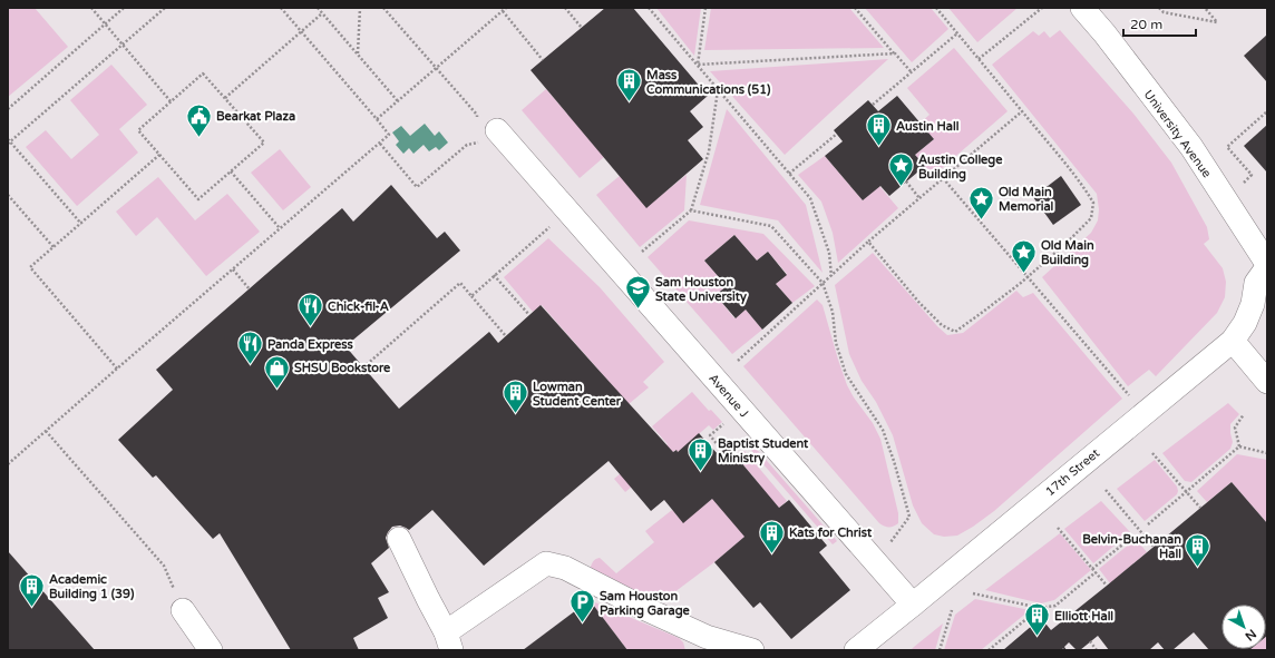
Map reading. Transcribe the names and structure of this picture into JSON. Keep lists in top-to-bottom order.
{
  "streets": {
    "street": ["University Avenue", "Avenue J", "17th Street"]
  },
  "crossings": [
    ["University Avenue", "17th Street"],
    ["Avenue J", "17th Street"]
  ],
  "places": {
    "building": [
      "Mass Communications (51)",
      "Austin Hall",
      "Lowman Student Center",
      "Baptist Student Ministry",
      "Kats for Christ",
      "Belvin-Buchanan Hall",
      "Academic Building 1 (39)",
      "Elliott Hall"
    ],
    "public building": ["Bearkat Plaza"],
    "place": ["Austin College Building", "Old Main Memorial", "Old Main Building"],
    "school or university": ["Sam Houston State University"],
    "restaurant": ["Chick-fil-A", "Panda Express"],
    "shop": ["SHSU Bookstore"],
    "parking": ["Sam Houston Parking Garage"]
  },
  "scale_bar": "20 m",
  "north": "bottom right"
}
